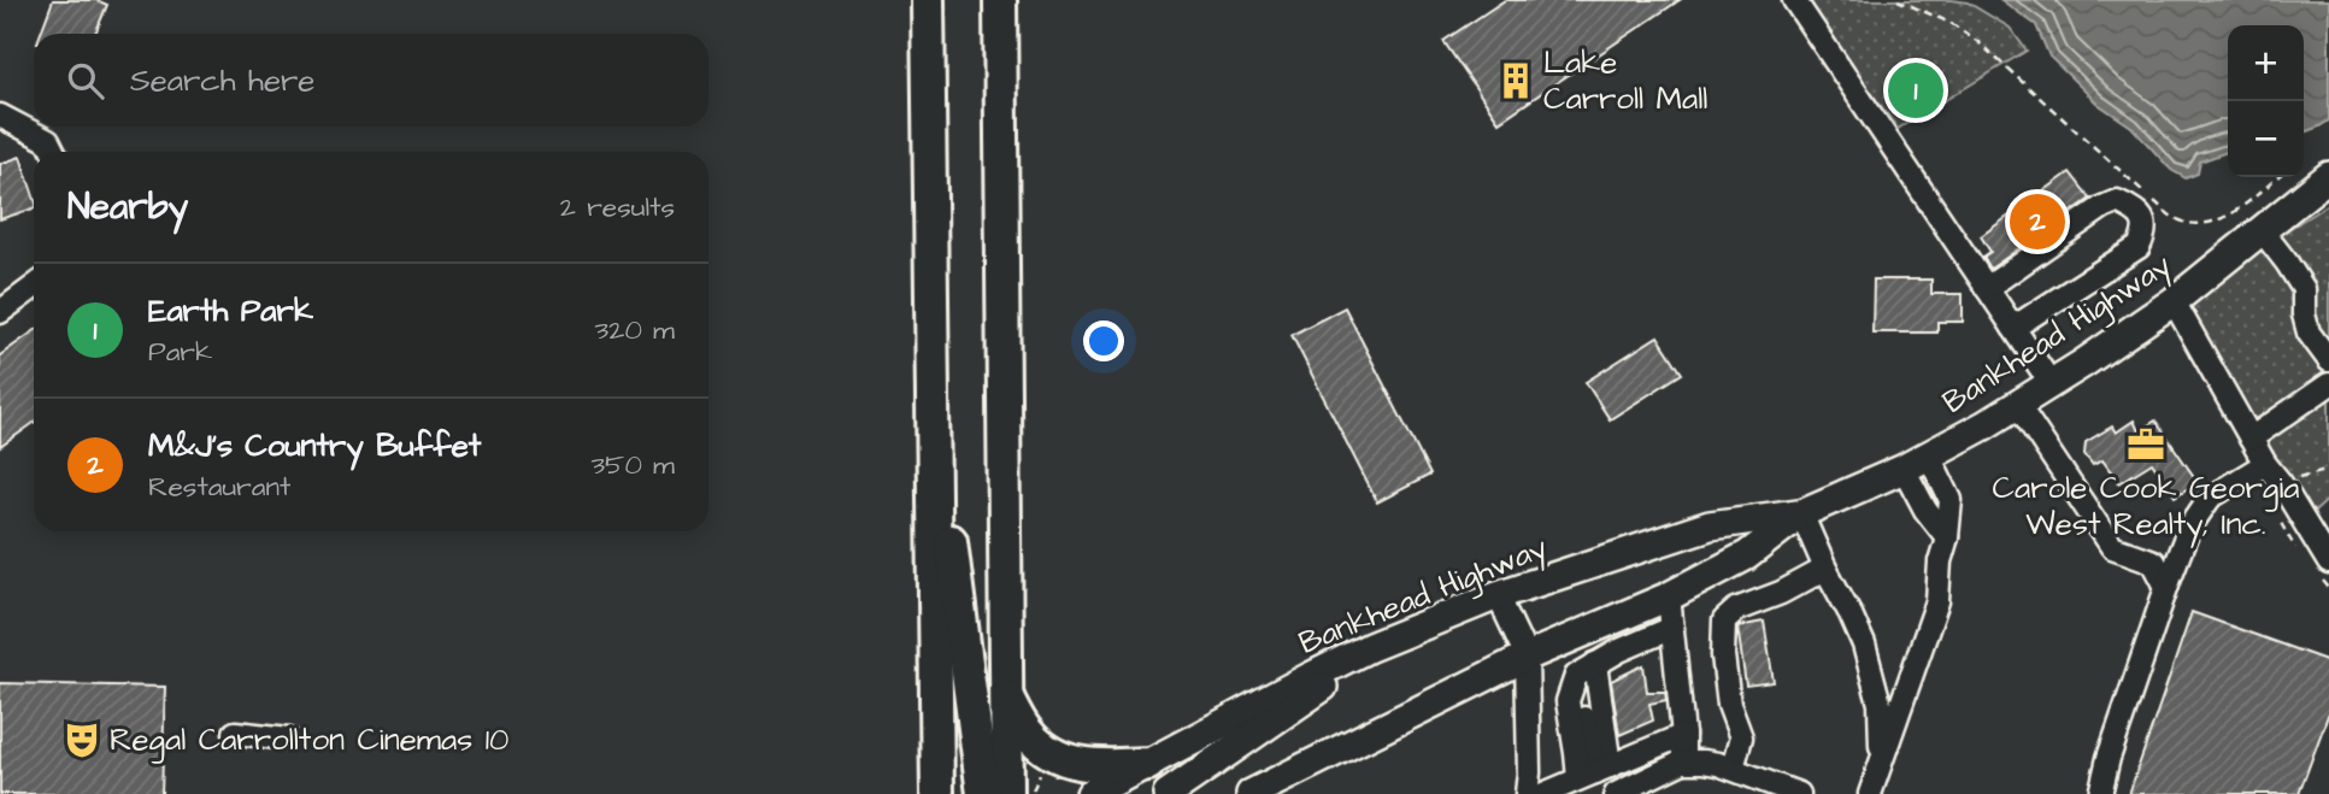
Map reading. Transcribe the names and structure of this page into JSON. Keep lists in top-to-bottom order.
{
  "streets": {
    "main road": ["Bankhead Highway"]
  },
  "places": {
    "building": ["Lake Carroll Mall"],
    "office": ["Carole Cook Georgia West Realty, Inc."],
    "theatre": ["Regal Carrollton Cinemas 10"]
  },
  "page": {
    "map_buttons": ["+", "−"],
    "search": "Search here",
    "pins": ["1", "2"],
    "heading": ["Nearby", "2 results"],
    "list": [
      {
        "mark": "1",
        "name": "Earth Park",
        "note": "Park",
        "value": "320 m"
      },
      {
        "mark": "2",
        "name": "M&J's Country Buffet",
        "note": "Restaurant",
        "value": "350 m"
      }
    ]
  }
}
